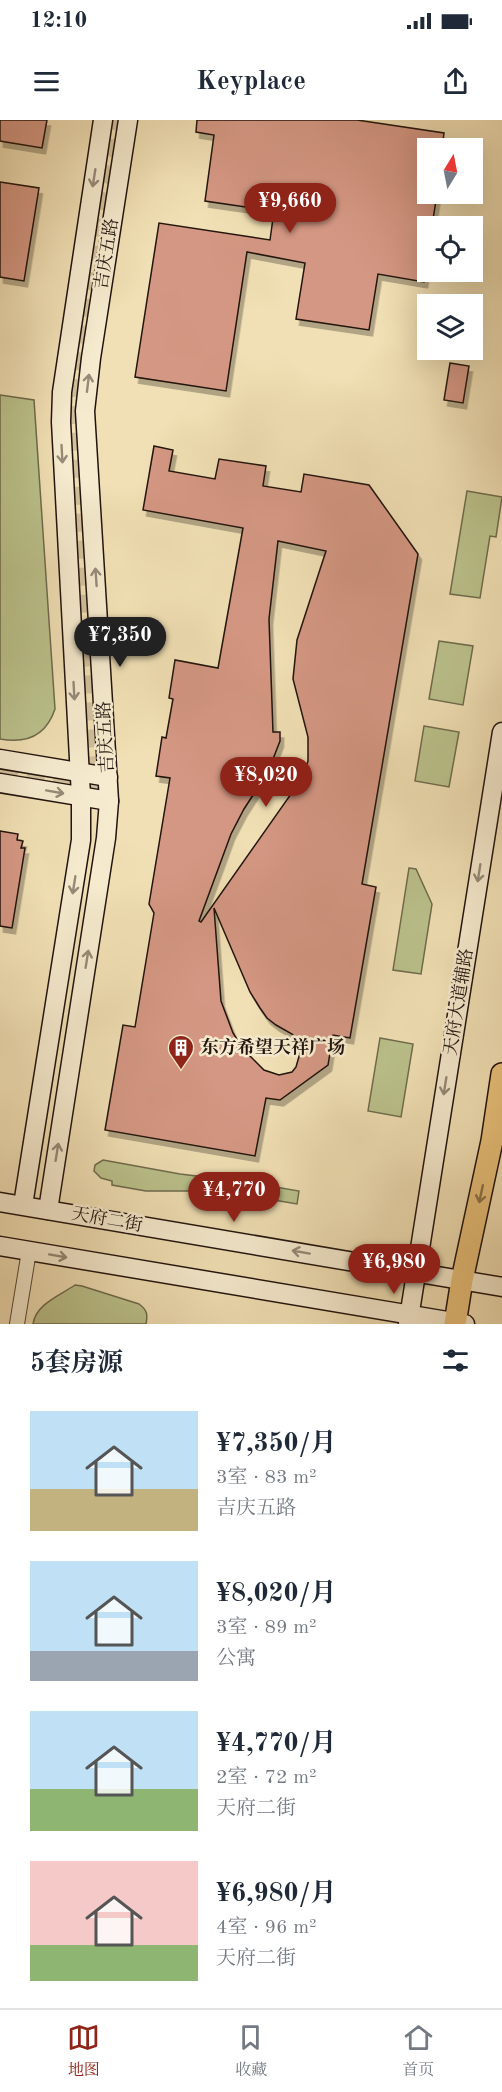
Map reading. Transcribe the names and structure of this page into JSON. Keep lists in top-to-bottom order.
{
  "streets": {
    "street": ["吉庆五路", "天府大道辅路", "天府二街"]
  },
  "crossings": [
    ["吉庆五路", "天府二街"],
    ["天府大道辅路", "天府二街"]
  ],
  "one_way": ["天府大道辅路"],
  "places": {
    "building": ["东方希望天祥广场"]
  },
  "north": "top",
  "page": {
    "status": "12:10",
    "header": "Keyplace",
    "price": [
      "¥9,660",
      "¥7,350",
      "¥8,020",
      "¥4,770",
      "¥6,980"
    ],
    "heading": "5套房源",
    "list": [
      {
        "name": "¥7,350/月",
        "note": "3室 · 83 m² · 吉庆五路"
      },
      {
        "name": "¥8,020/月",
        "note": "3室 · 89 m² · 公寓"
      },
      {
        "name": "¥4,770/月",
        "note": "2室 · 72 m² · 天府二街"
      },
      {
        "name": "¥6,980/月",
        "note": "4室 · 96 m² · 天府二街"
      }
    ],
    "tabs": ["地图", "收藏", "首页"]
  }
}
